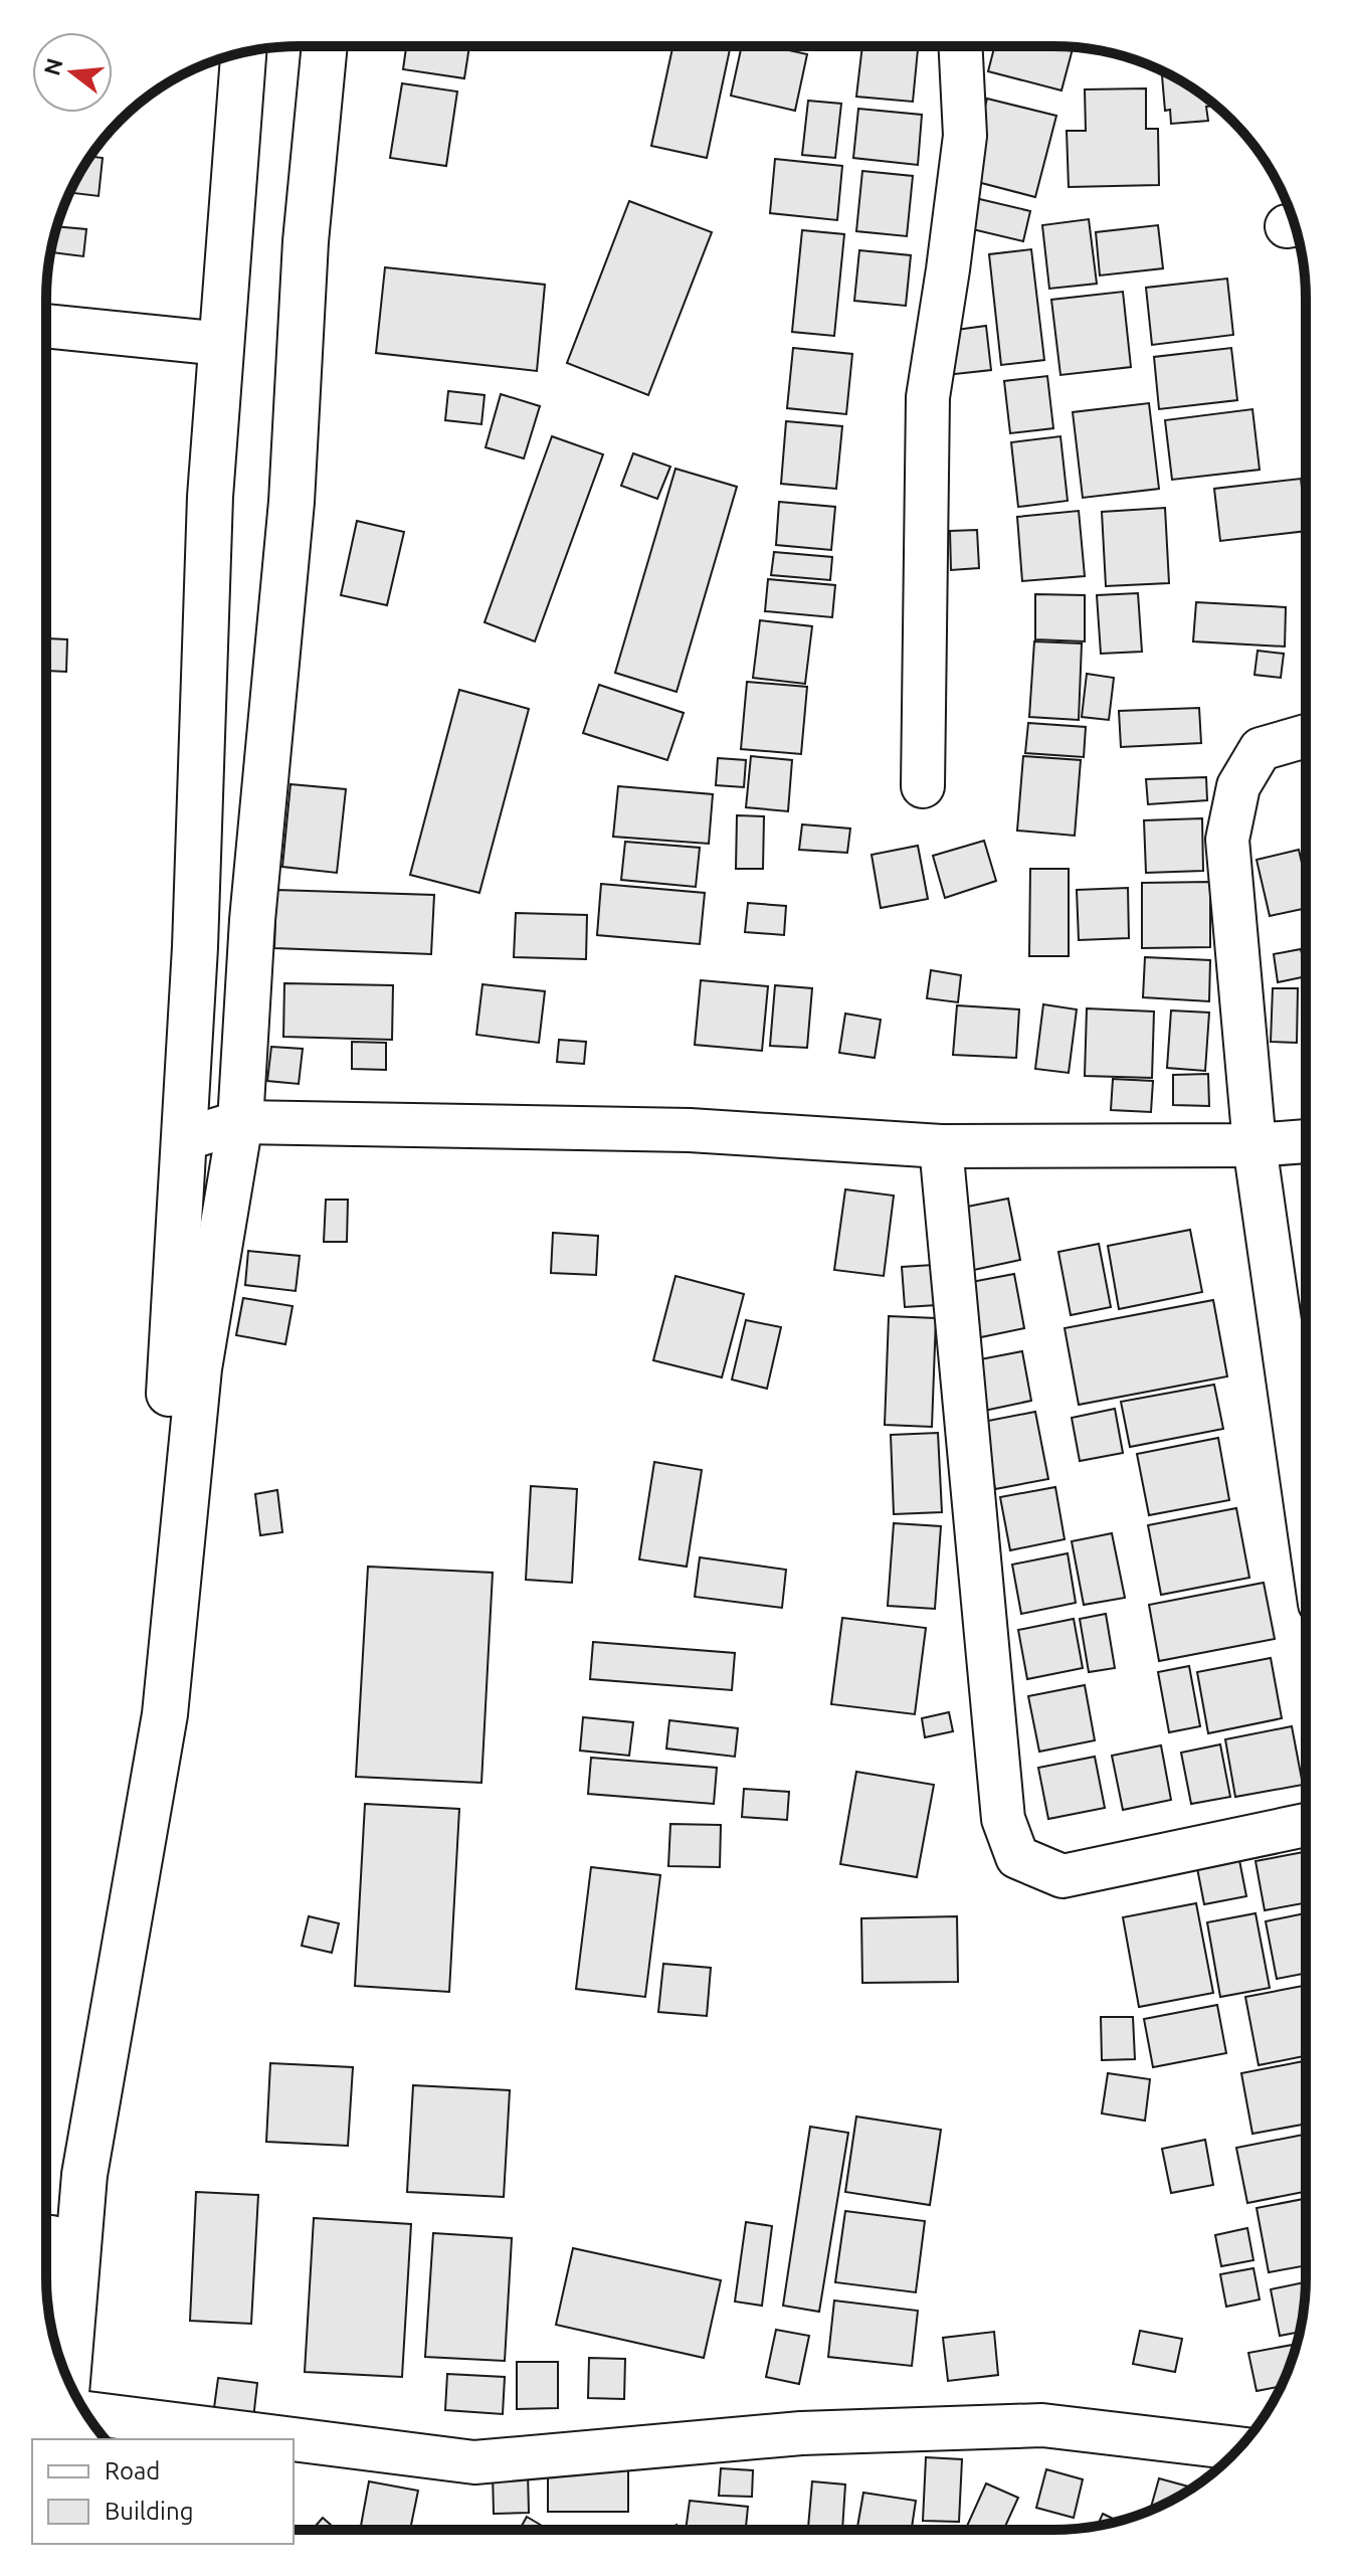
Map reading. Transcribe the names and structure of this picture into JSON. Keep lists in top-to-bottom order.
{
  "legend": ["Road", "Building"],
  "north": "left"
}
